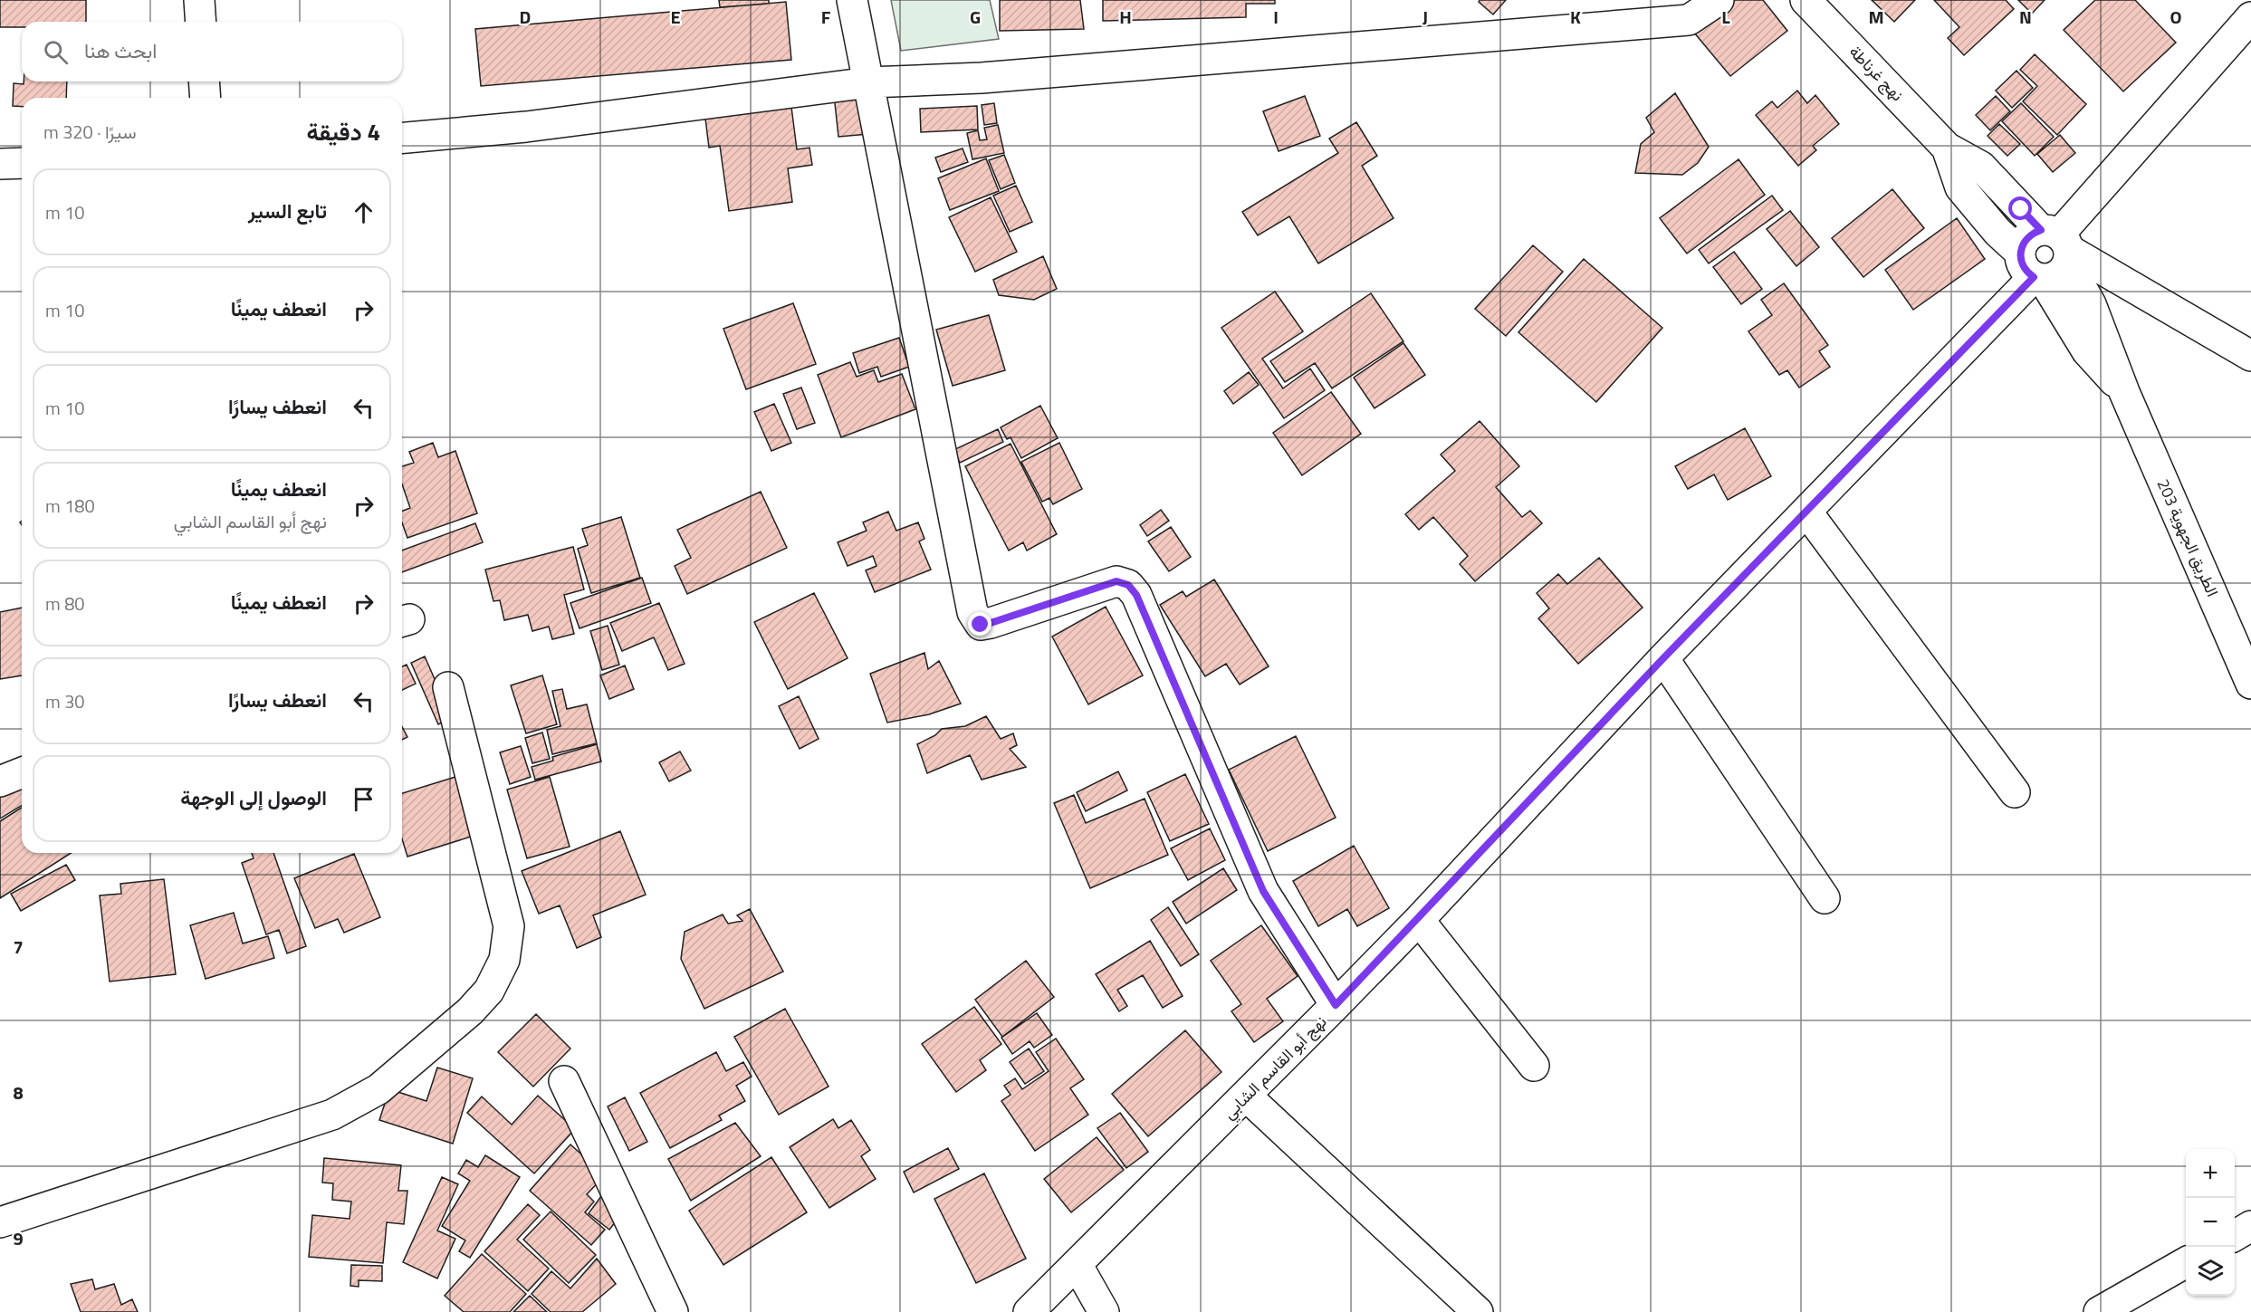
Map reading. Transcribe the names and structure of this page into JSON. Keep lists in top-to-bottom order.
{
  "streets": {
    "street": ["نهج غرناطة", "الطريق الجهوية 203", "نهج أبو القاسم الشابي"]
  },
  "page": {
    "search": "ابحث هنا",
    "heading": ["4 دقيقة", "سيرًا · 320 m"],
    "list": [
      ["تابع السير", "10 m"],
      ["انعطف يمينًا", "10 m"],
      ["انعطف يسارًا", "10 m"],
      ["انعطف يمينًا", "نهج أبو القاسم الشابي", "180 m"],
      ["انعطف يمينًا", "80 m"],
      ["انعطف يسارًا", "30 m"],
      "الوصول إلى الوجهة"
    ],
    "map_buttons": ["+", "−"]
  },
  "grid": {
    "columns": [
      "D",
      "E",
      "F",
      "G",
      "H",
      "I",
      "J",
      "K",
      "L",
      "M",
      "N",
      "O"
    ],
    "rows": ["7", "8", "9"]
  }
}
